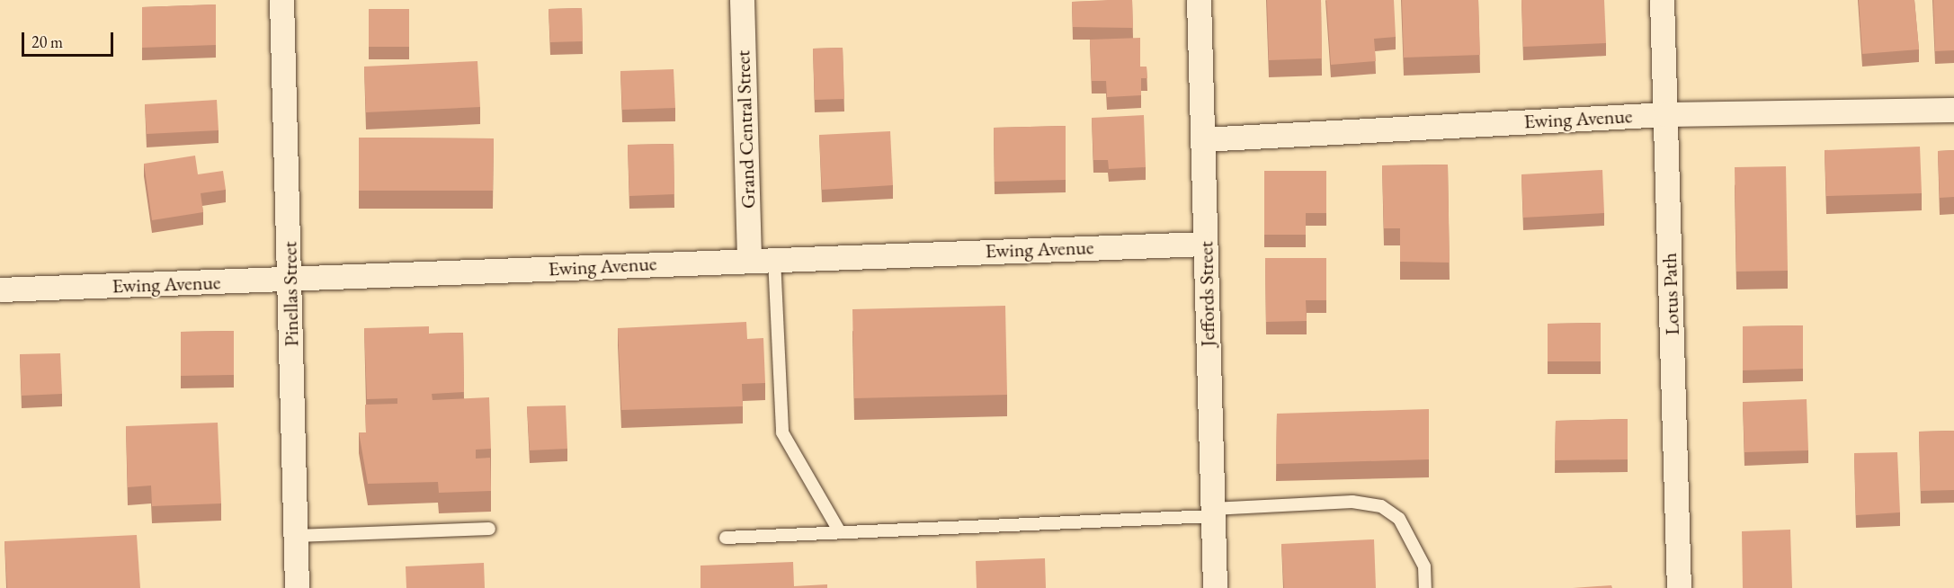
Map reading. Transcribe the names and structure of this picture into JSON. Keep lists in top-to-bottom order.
{
  "streets": {
    "street": [
      "Ewing Avenue",
      "Grand Central Street",
      "Pinellas Street",
      "Jeffords Street",
      "Lotus Path"
    ]
  },
  "crossings": [
    ["Ewing Avenue", "Grand Central Street"],
    ["Ewing Avenue", "Pinellas Street"],
    ["Ewing Avenue", "Jeffords Street"],
    ["Ewing Avenue", "Lotus Path"]
  ],
  "scale_bar": "20 m"
}
